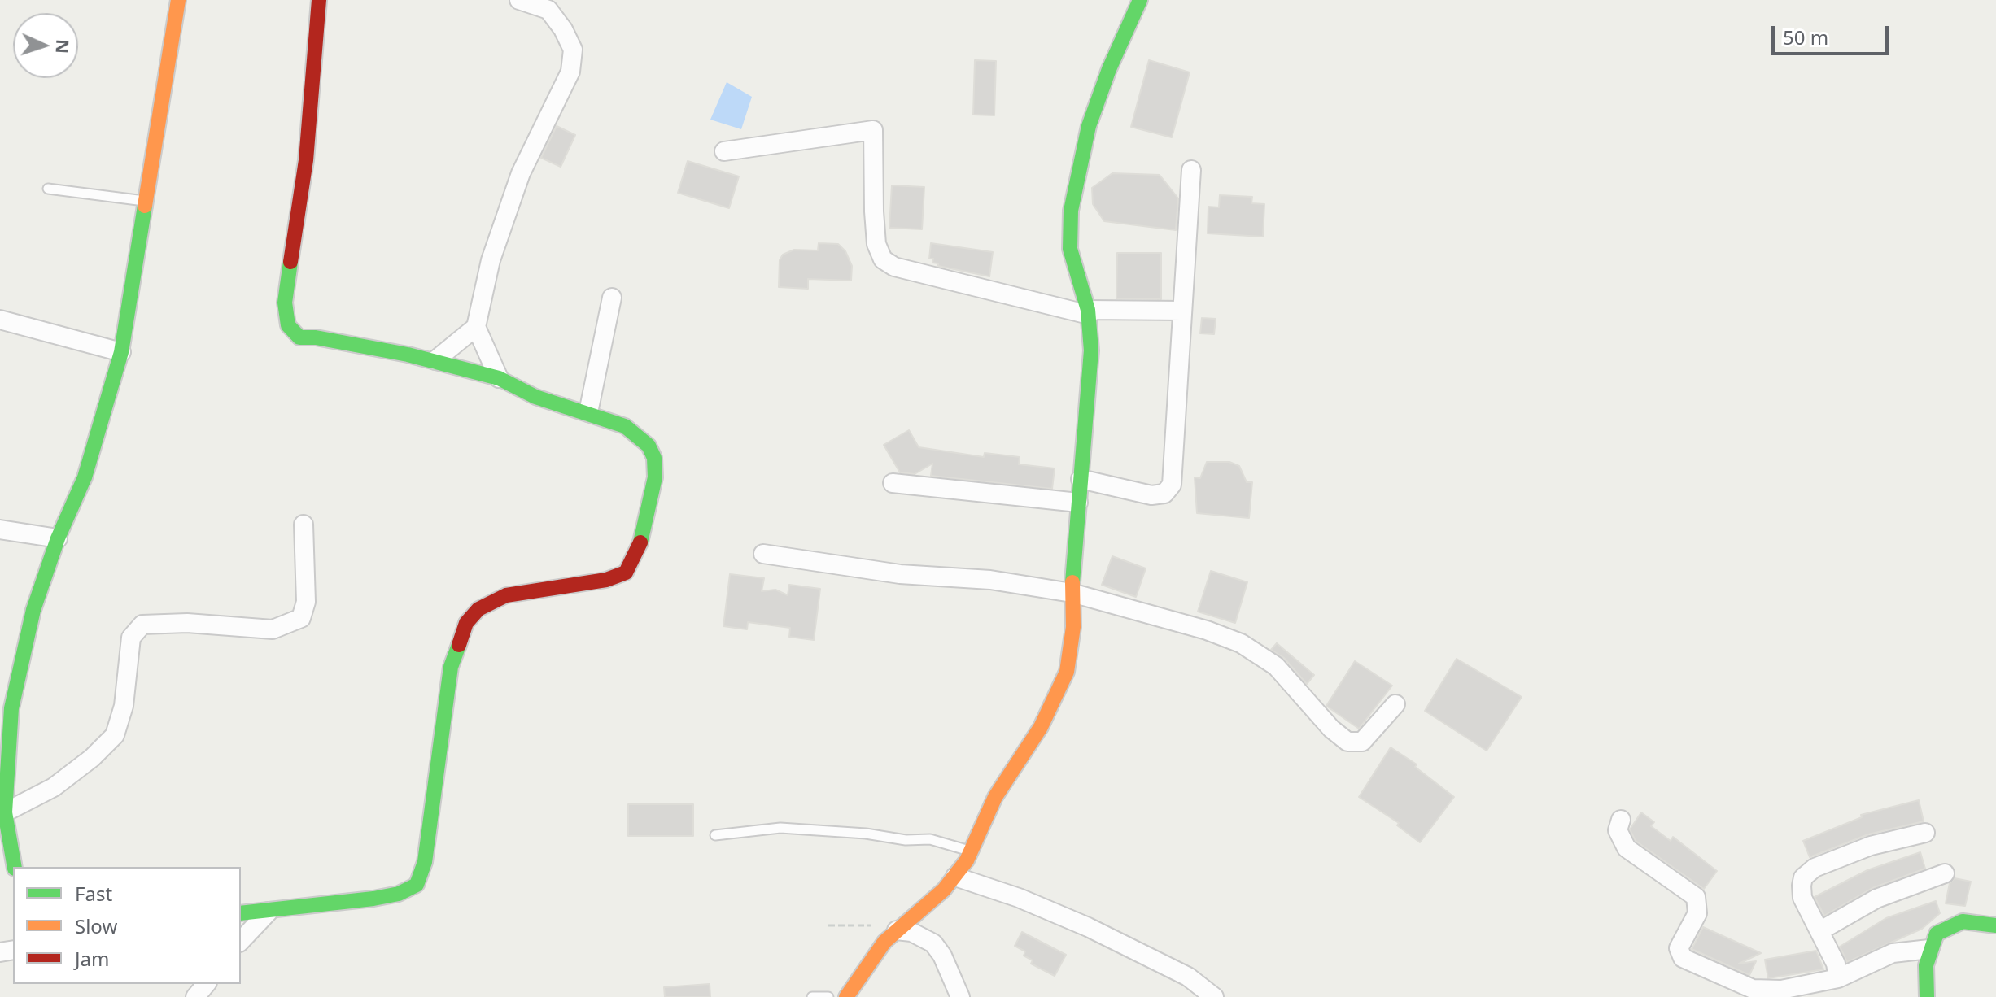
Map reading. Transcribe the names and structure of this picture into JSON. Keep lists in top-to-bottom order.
{
  "legend": ["Fast", "Slow", "Jam"],
  "scale_bar": "50 m",
  "north": "right"
}
